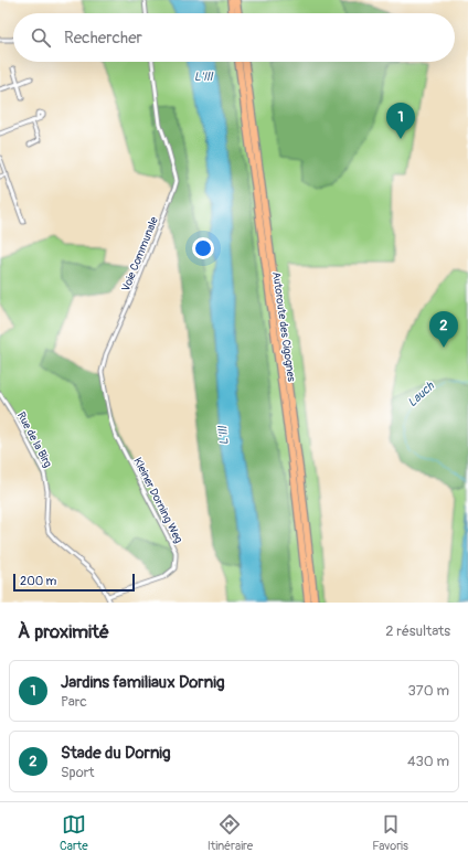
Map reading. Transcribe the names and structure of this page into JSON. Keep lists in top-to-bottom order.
{
  "streets": {
    "highway": ["Autoroute des Cigognes"],
    "street": ["Voie Communale", "Rue de la Birg", "Kleiner Dorning Weg"]
  },
  "crossings": [
    ["Voie Communale", "Kleiner Dorning Weg"],
    ["Rue de la Birg", "Kleiner Dorning Weg"]
  ],
  "water": ["L'Ill", "Lauch"],
  "scale_bar": "200 m",
  "page": {
    "search": "Rechercher",
    "pins": ["1", "2"],
    "scale": "200 m",
    "heading": ["À proximité", "2 résultats"],
    "list": [
      {
        "mark": "1",
        "name": "Jardins familiaux Dornig",
        "note": "Parc",
        "value": "370 m"
      },
      {
        "mark": "2",
        "name": "Stade du Dornig",
        "note": "Sport",
        "value": "430 m"
      }
    ],
    "nav": ["Carte", "Itinéraire", "Favoris"]
  }
}
